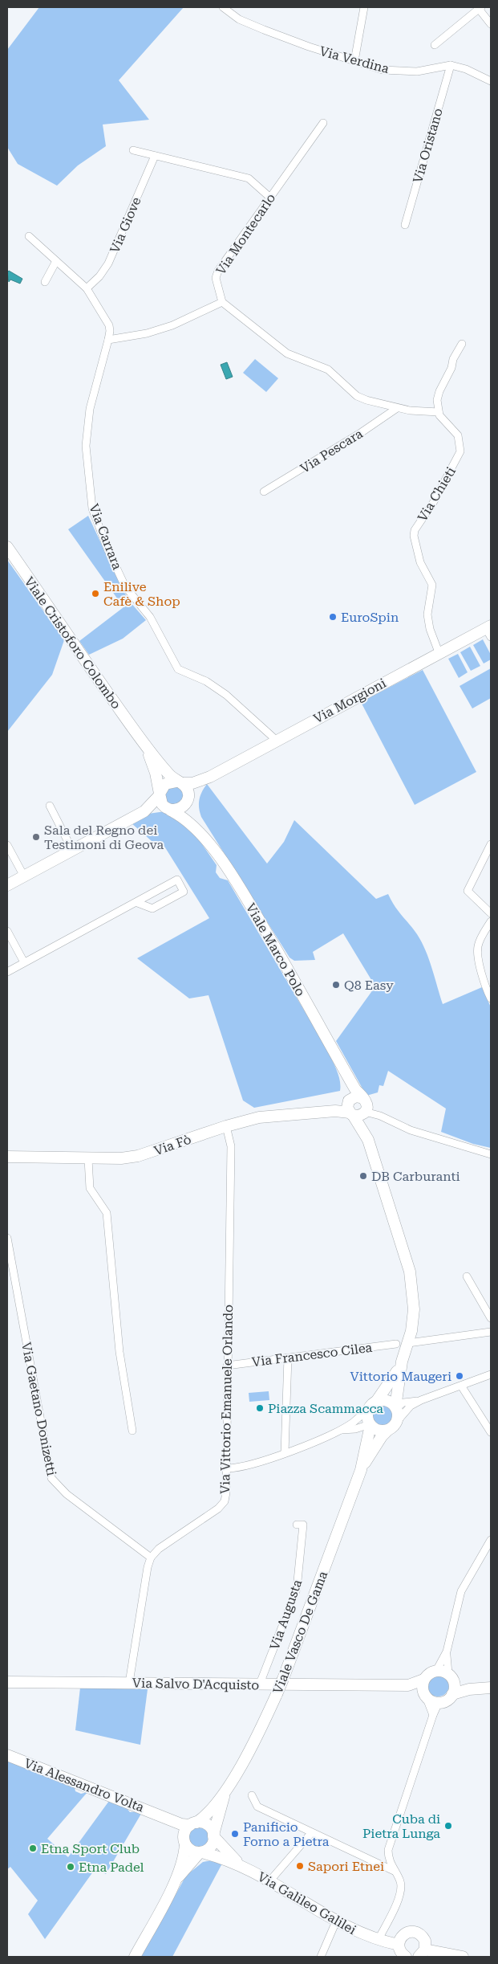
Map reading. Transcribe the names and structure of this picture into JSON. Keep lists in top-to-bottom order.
{
  "streets": {
    "main road": [
      "Viale Cristoforo Colombo",
      "Via Morgioni",
      "Viale Marco Polo",
      "Via Fò",
      "Viale Vasco De Gama",
      "Via Salvo D'Acquisto",
      "Via Alessandro Volta",
      "Via Galileo Galilei"
    ],
    "street": [
      "Via Verdina",
      "Via Oristano",
      "Via Giove",
      "Via Montecarlo",
      "Via Pescara",
      "Via Chieti",
      "Via Carrara",
      "Via Francesco Cilea",
      "Via Vittorio Emanuele Orlando",
      "Via Gaetano Donizetti",
      "Via Augusta"
    ]
  },
  "crossings": [
    ["Via Verdina", "Via Oristano"],
    ["Via Chieti", "Via Morgioni"],
    ["Via Carrara", "Via Morgioni"],
    ["Via Fò", "Via Vittorio Emanuele Orlando"],
    ["Via Francesco Cilea", "Via Vittorio Emanuele Orlando"],
    ["Via Vittorio Emanuele Orlando", "Via Gaetano Donizetti"],
    ["Via Augusta", "Via Salvo D'Acquisto"]
  ],
  "places": [
    "Enilive Cafè & Shop",
    "EuroSpin",
    "Sala del Regno dei Testimoni di Geova",
    "Q8 Easy",
    "DB Carburanti",
    "Vittorio Maugeri",
    "Piazza Scammacca",
    "Cuba di Pietra Lunga",
    "Panificio Forno a Pietra",
    "Etna Sport Club",
    "Sapori Etnei",
    "Etna Padel"
  ]
}
